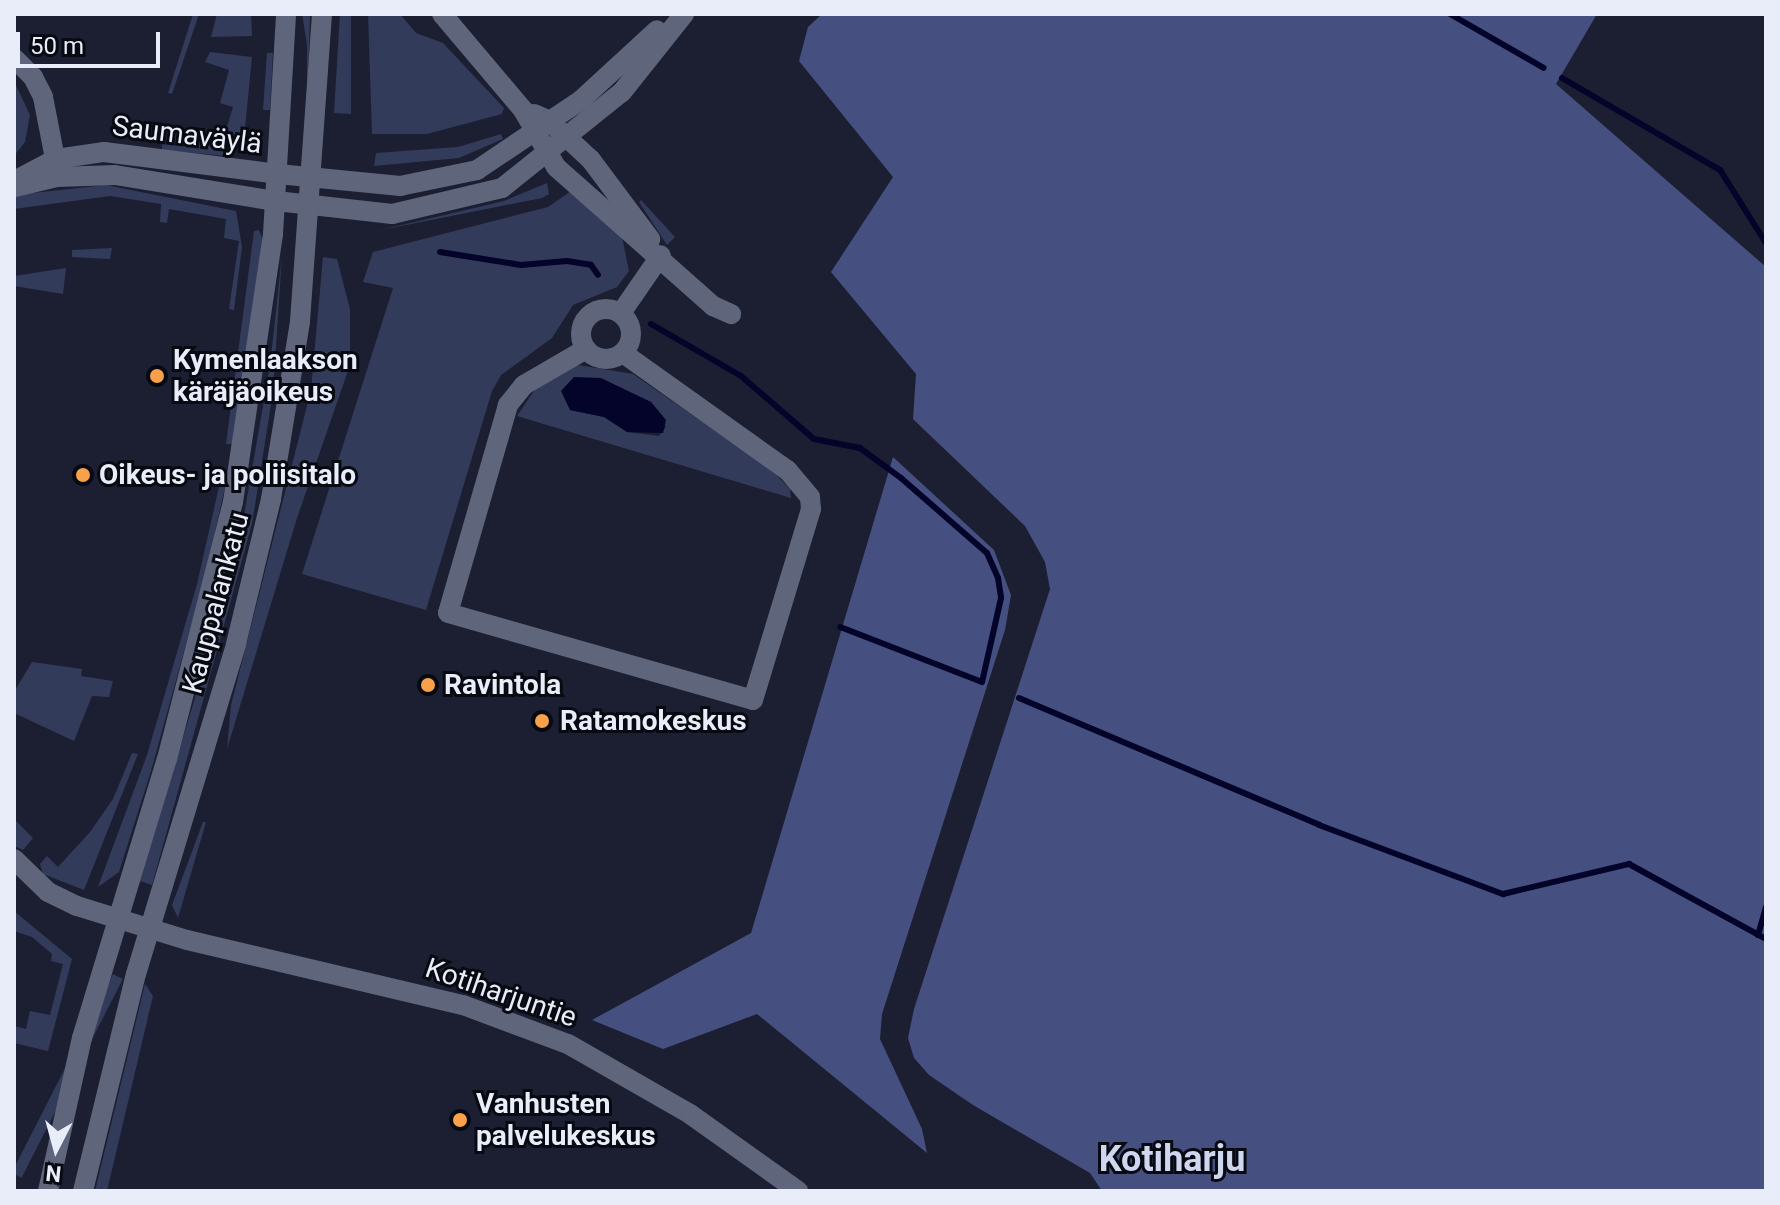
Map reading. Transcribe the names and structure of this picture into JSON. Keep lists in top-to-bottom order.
{
  "streets": {
    "street": ["Saumaväylä", "Kauppalankatu", "Kotiharjuntie"]
  },
  "crossings": [
    ["Saumaväylä", "Kauppalankatu"],
    ["Kauppalankatu", "Kotiharjuntie"]
  ],
  "districts": ["Kotiharju"],
  "places": [
    "Kymenlaakson käräjäoikeus",
    "Oikeus- ja poliisitalo",
    "Ravintola",
    "Ratamokeskus",
    "Vanhusten palvelukeskus"
  ],
  "scale_bar": "50 m",
  "north": "bottom"
}
